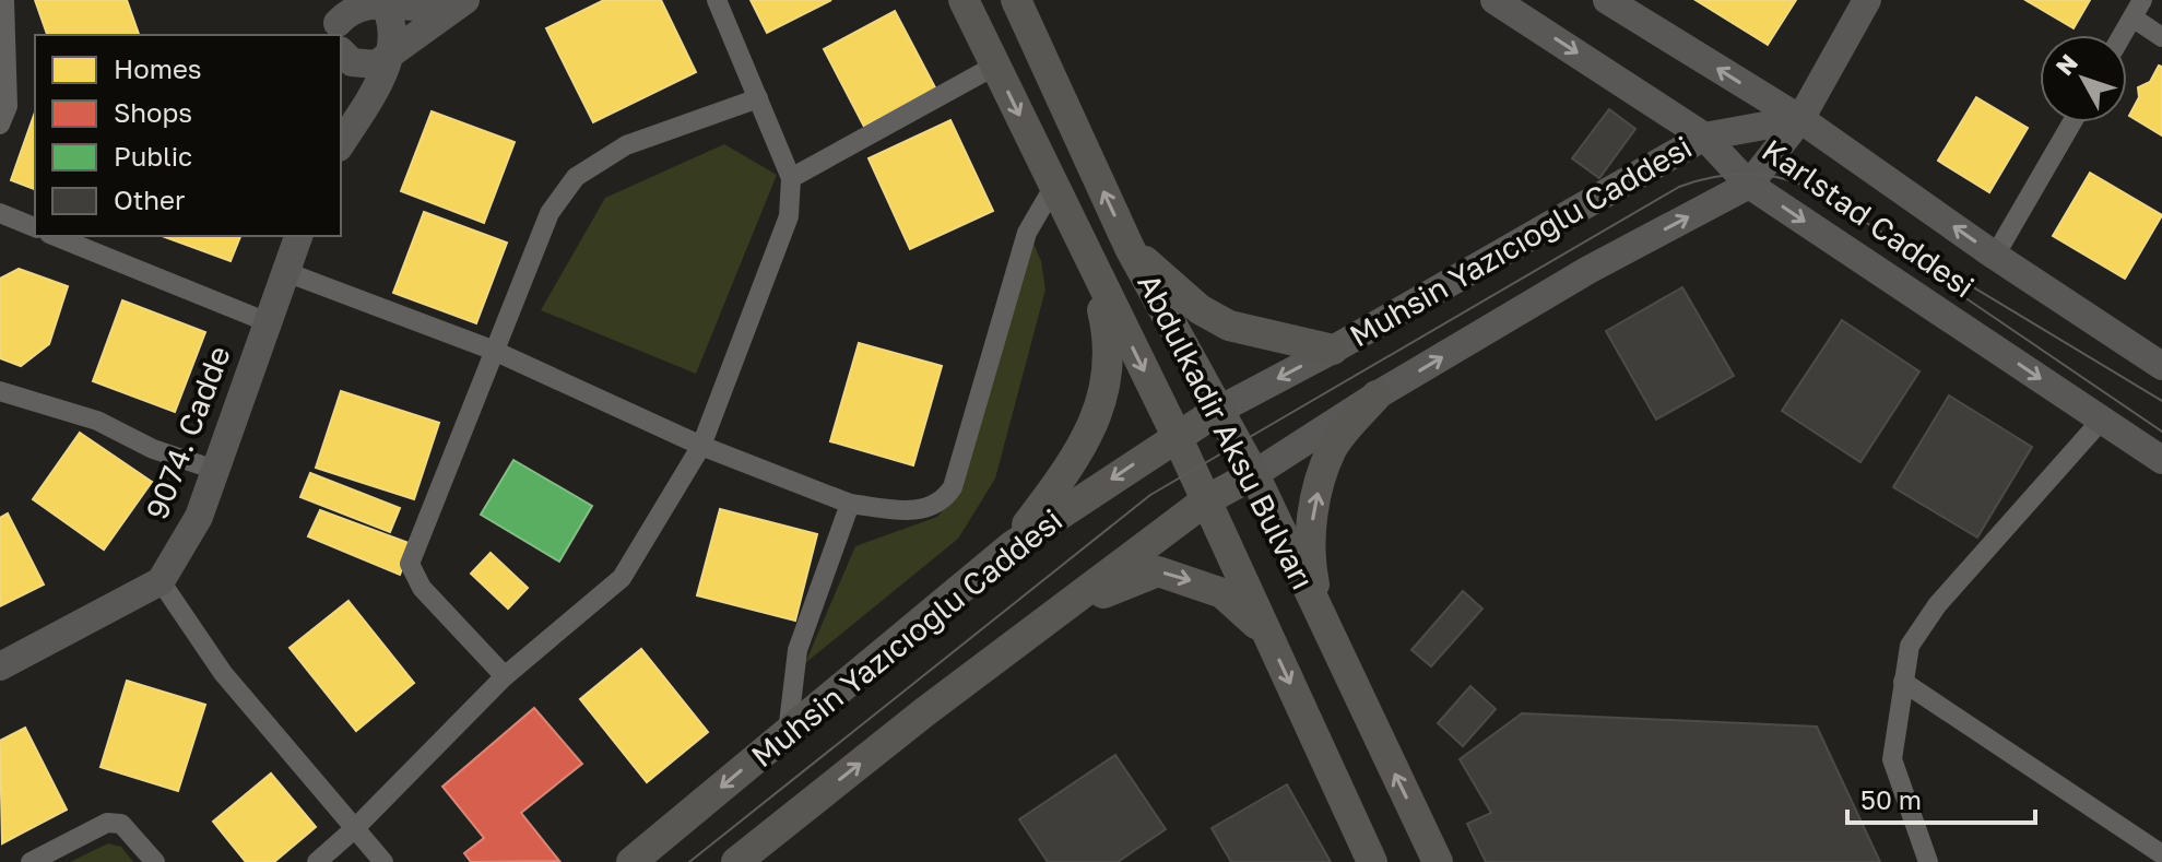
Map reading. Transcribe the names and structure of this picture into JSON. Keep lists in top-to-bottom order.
{
  "streets": {
    "main road": ["Muhsin Yazıcıoğlu Caddesi", "Abdulkadir Aksu Bulvarı"],
    "street": ["Karlstad Caddesi", "9074. Cadde"]
  },
  "crossings": [
    ["Karlstad Caddesi", "Muhsin Yazıcıoğlu Caddesi"],
    ["Muhsin Yazıcıoğlu Caddesi", "Abdulkadir Aksu Bulvarı"]
  ],
  "legend": [
    "Homes",
    "Shops",
    "Public",
    "Other"
  ],
  "scale_bar": "50 m",
  "north": "top left"
}
